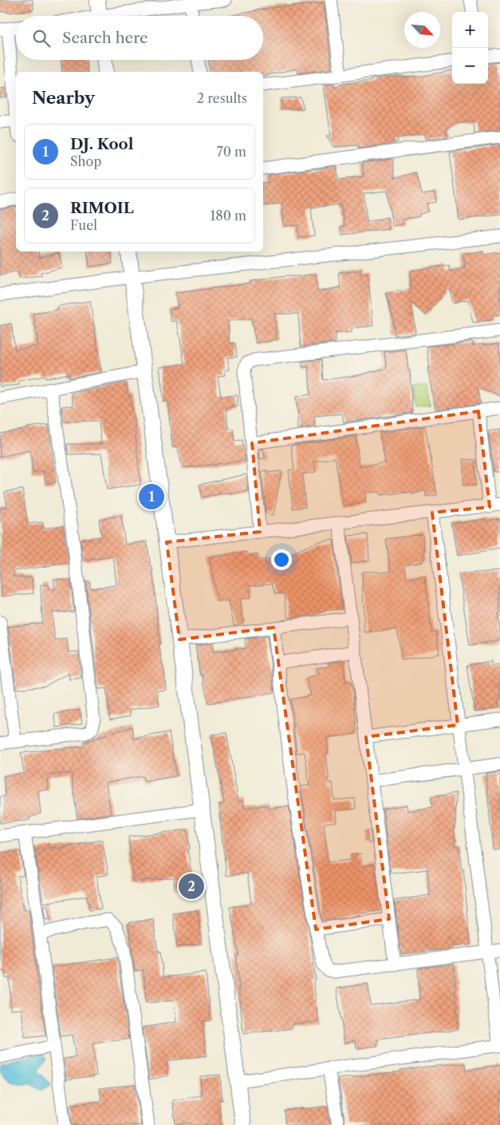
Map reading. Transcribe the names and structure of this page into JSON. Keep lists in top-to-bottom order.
{
  "north": "bottom right",
  "page": {
    "map_buttons": ["+", "−"],
    "search": "Search here",
    "heading": ["Nearby", "2 results"],
    "list": [
      {
        "mark": "1",
        "name": "DJ. Kool",
        "note": "Shop",
        "value": "70 m"
      },
      {
        "mark": "2",
        "name": "RIMOIL",
        "note": "Fuel",
        "value": "180 m"
      }
    ],
    "pins": ["1", "2"]
  }
}
